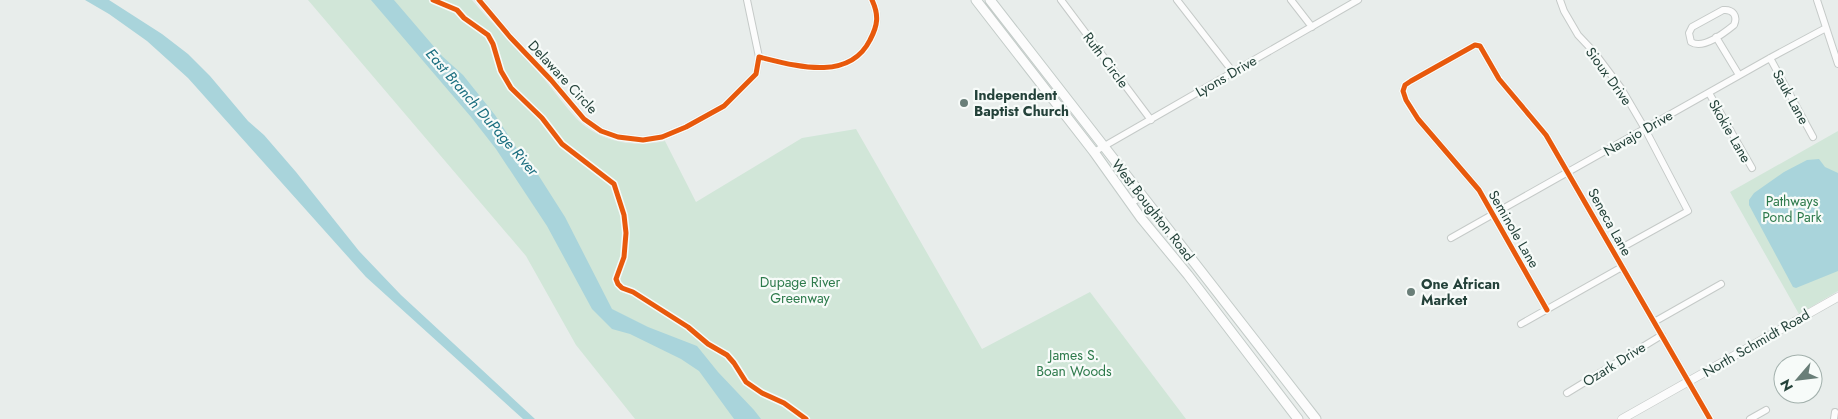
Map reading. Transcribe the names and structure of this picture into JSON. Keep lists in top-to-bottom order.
{
  "streets": {
    "main road": ["West Boughton Road"],
    "street": [
      "Ruth Circle",
      "Lyons Drive",
      "Sioux Drive",
      "Delaware Circle",
      "Sauk Lane",
      "Skokie Lane",
      "Navajo Drive",
      "Seneca Lane",
      "Seminole Lane",
      "North Schmidt Road",
      "Ozark Drive"
    ]
  },
  "crossings": [
    ["Ruth Circle", "Lyons Drive"],
    ["Lyons Drive", "West Boughton Road"],
    ["Sioux Drive", "Navajo Drive"],
    ["Sioux Drive", "Seneca Lane"],
    ["Sauk Lane", "Navajo Drive"],
    ["Skokie Lane", "Navajo Drive"],
    ["Navajo Drive", "Seneca Lane"],
    ["Navajo Drive", "Seminole Lane"],
    ["Seneca Lane", "Seminole Lane"],
    ["Seneca Lane", "North Schmidt Road"],
    ["Seneca Lane", "Ozark Drive"]
  ],
  "water": ["East Branch DuPage River"],
  "parks": ["Pathways Pond Park", "Dupage River Greenway", "James S. Boan Woods"],
  "places": ["Independent Baptist Church", "One African Market"],
  "north": "bottom left"
}
